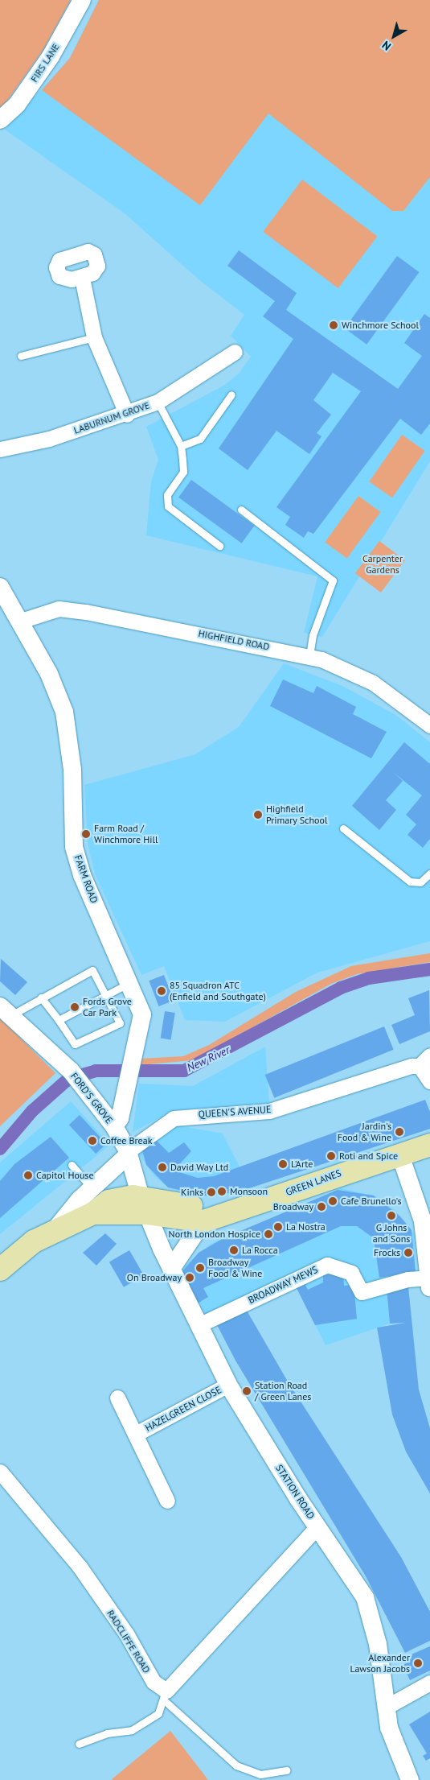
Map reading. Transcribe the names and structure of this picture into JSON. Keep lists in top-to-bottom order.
{
  "streets": {
    "main road": ["GREEN LANES"],
    "street": [
      "FIRS LANE",
      "LABURNUM GROVE",
      "HIGHFIELD ROAD",
      "FARM ROAD",
      "FORD'S GROVE",
      "QUEEN'S AVENUE",
      "BROADWAY MEWS",
      "HAZELGREEN CLOSE",
      "STATION ROAD",
      "RADCLIFFE ROAD"
    ]
  },
  "crossings": [
    ["HIGHFIELD ROAD", "FARM ROAD"],
    ["FARM ROAD", "FORD'S GROVE"],
    ["FORD'S GROVE", "QUEEN'S AVENUE"],
    ["FORD'S GROVE", "GREEN LANES"],
    ["FORD'S GROVE", "STATION ROAD"],
    ["GREEN LANES", "STATION ROAD"],
    ["BROADWAY MEWS", "STATION ROAD"],
    ["HAZELGREEN CLOSE", "STATION ROAD"]
  ],
  "water": ["New River"],
  "parks": ["Carpenter Gardens"],
  "places": [
    "Winchmore School",
    "Highfield Primary School",
    "Farm Road / Winchmore Hill",
    "85 Squadron ATC (Enfield and Southgate)",
    "Fords Grove Car Park",
    "Jardin's Food & Wine",
    "Coffee Break",
    "Roti and Spice",
    "L'Arte",
    "David Way Ltd",
    "Capitol House",
    "Monsoon",
    "Kinks",
    "Cafe Brunello's",
    "Broadway",
    "G Johns and Sons",
    "La Nostra",
    "North London Hospice",
    "La Rocca",
    "Frocks",
    "Broadway Food & Wine",
    "On Broadway",
    "Station Road / Green Lanes",
    "Alexander Lawson Jacobs"
  ],
  "north": "bottom left"
}
